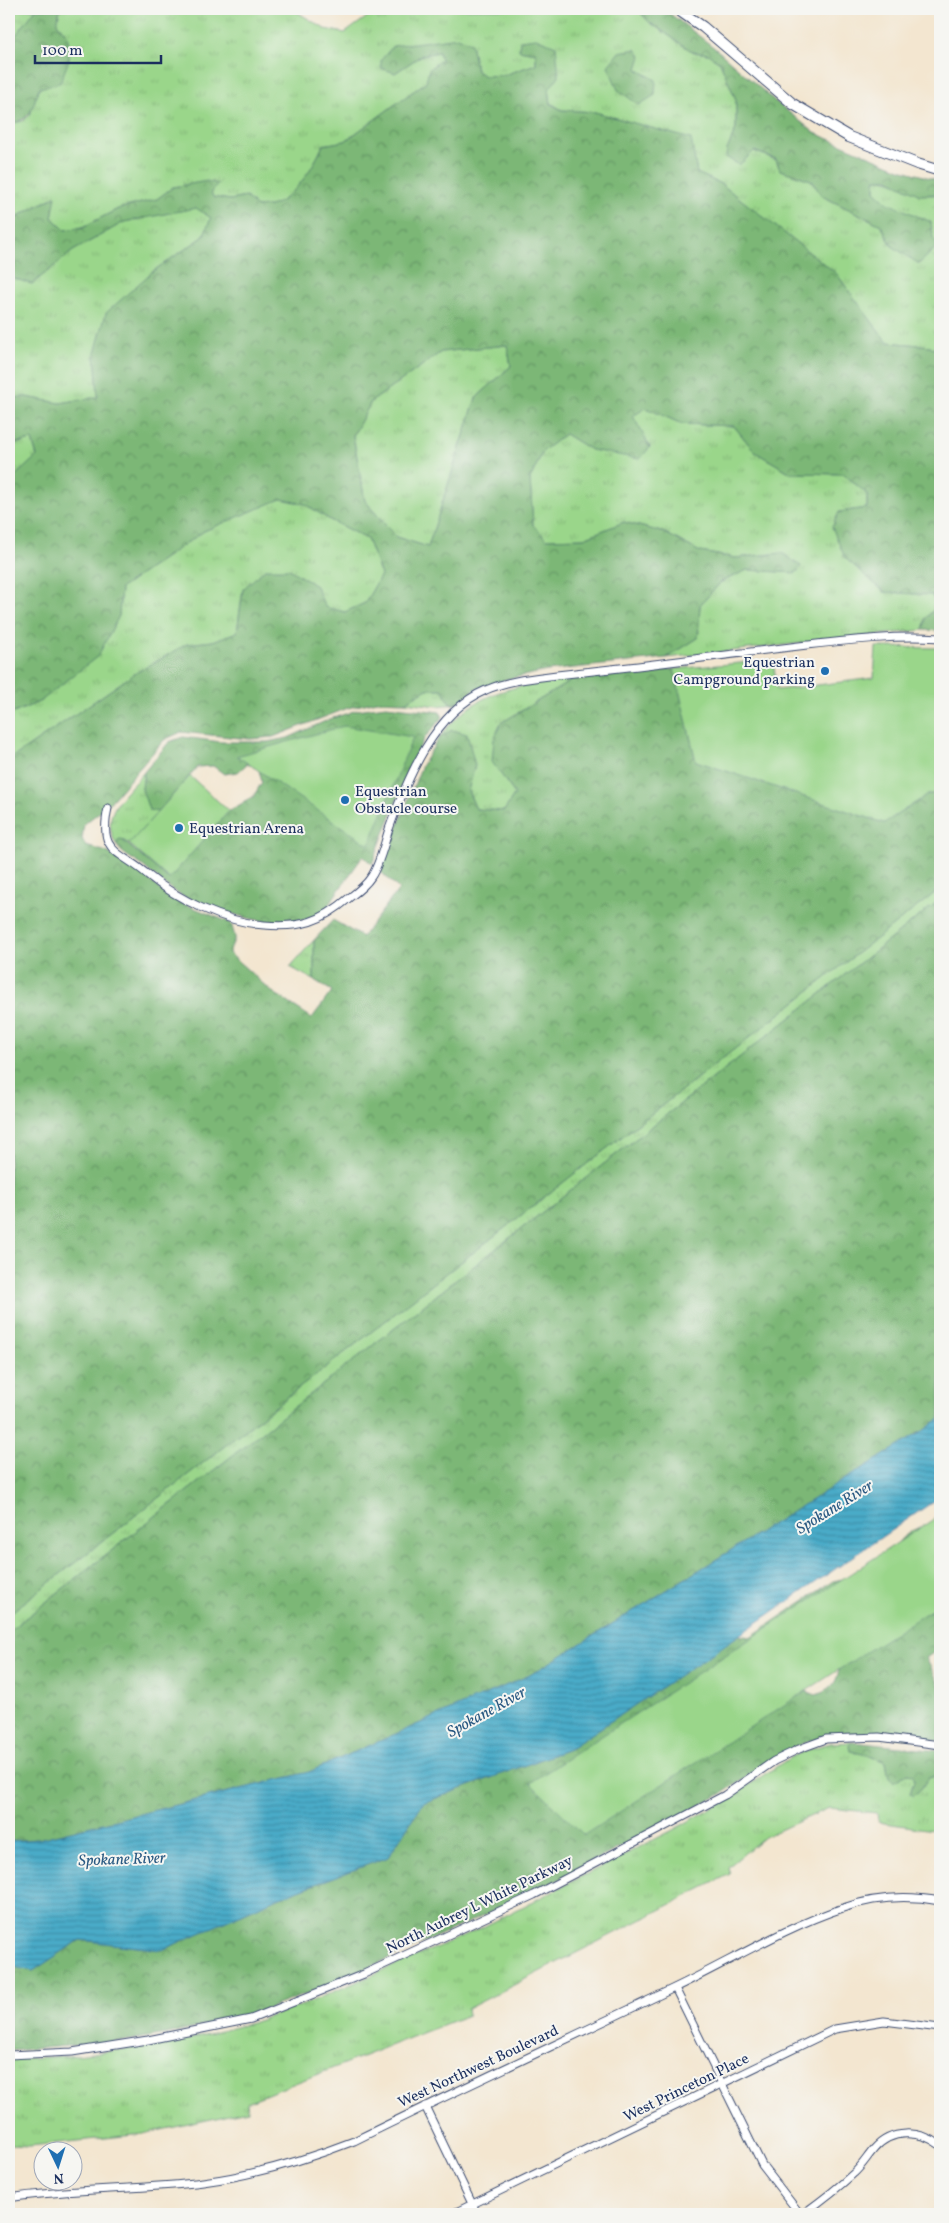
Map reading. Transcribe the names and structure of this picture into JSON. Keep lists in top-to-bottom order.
{
  "streets": {
    "street": ["North Aubrey L White Parkway", "West Northwest Boulevard", "West Princeton Place"]
  },
  "water": ["Spokane River"],
  "places": ["Equestrian Campground parking", "Equestrian Obstacle course", "Equestrian Arena"],
  "scale_bar": "100 m",
  "north": "bottom"
}
